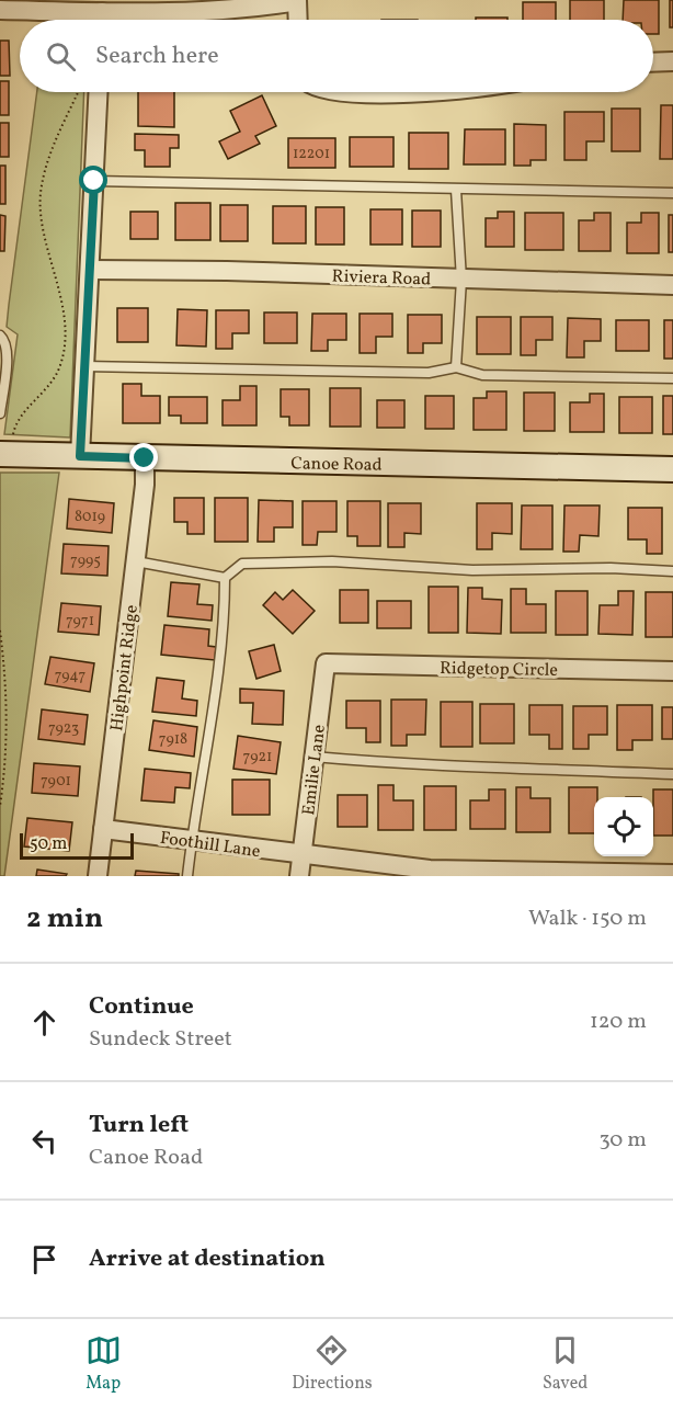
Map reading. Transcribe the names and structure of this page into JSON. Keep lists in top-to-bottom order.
{
  "streets": {
    "street": [
      "Riviera Road",
      "Canoe Road",
      "Highpoint Ridge",
      "Ridgetop Circle",
      "Emilie Lane",
      "Foothill Lane"
    ]
  },
  "crossings": [
    ["Canoe Road", "Highpoint Ridge"],
    ["Highpoint Ridge", "Foothill Lane"],
    ["Ridgetop Circle", "Emilie Lane"],
    ["Emilie Lane", "Foothill Lane"]
  ],
  "house_numbers": [
    "12201",
    "8019",
    "7995",
    "7971",
    "7947",
    "7923",
    "7918",
    "7921",
    "7901"
  ],
  "scale_bar": "50 m",
  "page": {
    "search": "Search here",
    "scale": "50 m",
    "heading": ["2 min", "Walk · 150 m"],
    "list": [
      ["Continue", "Sundeck Street", "120 m"],
      ["Turn left", "Canoe Road", "30 m"],
      "Arrive at destination"
    ],
    "nav": ["Map", "Directions", "Saved"]
  }
}
